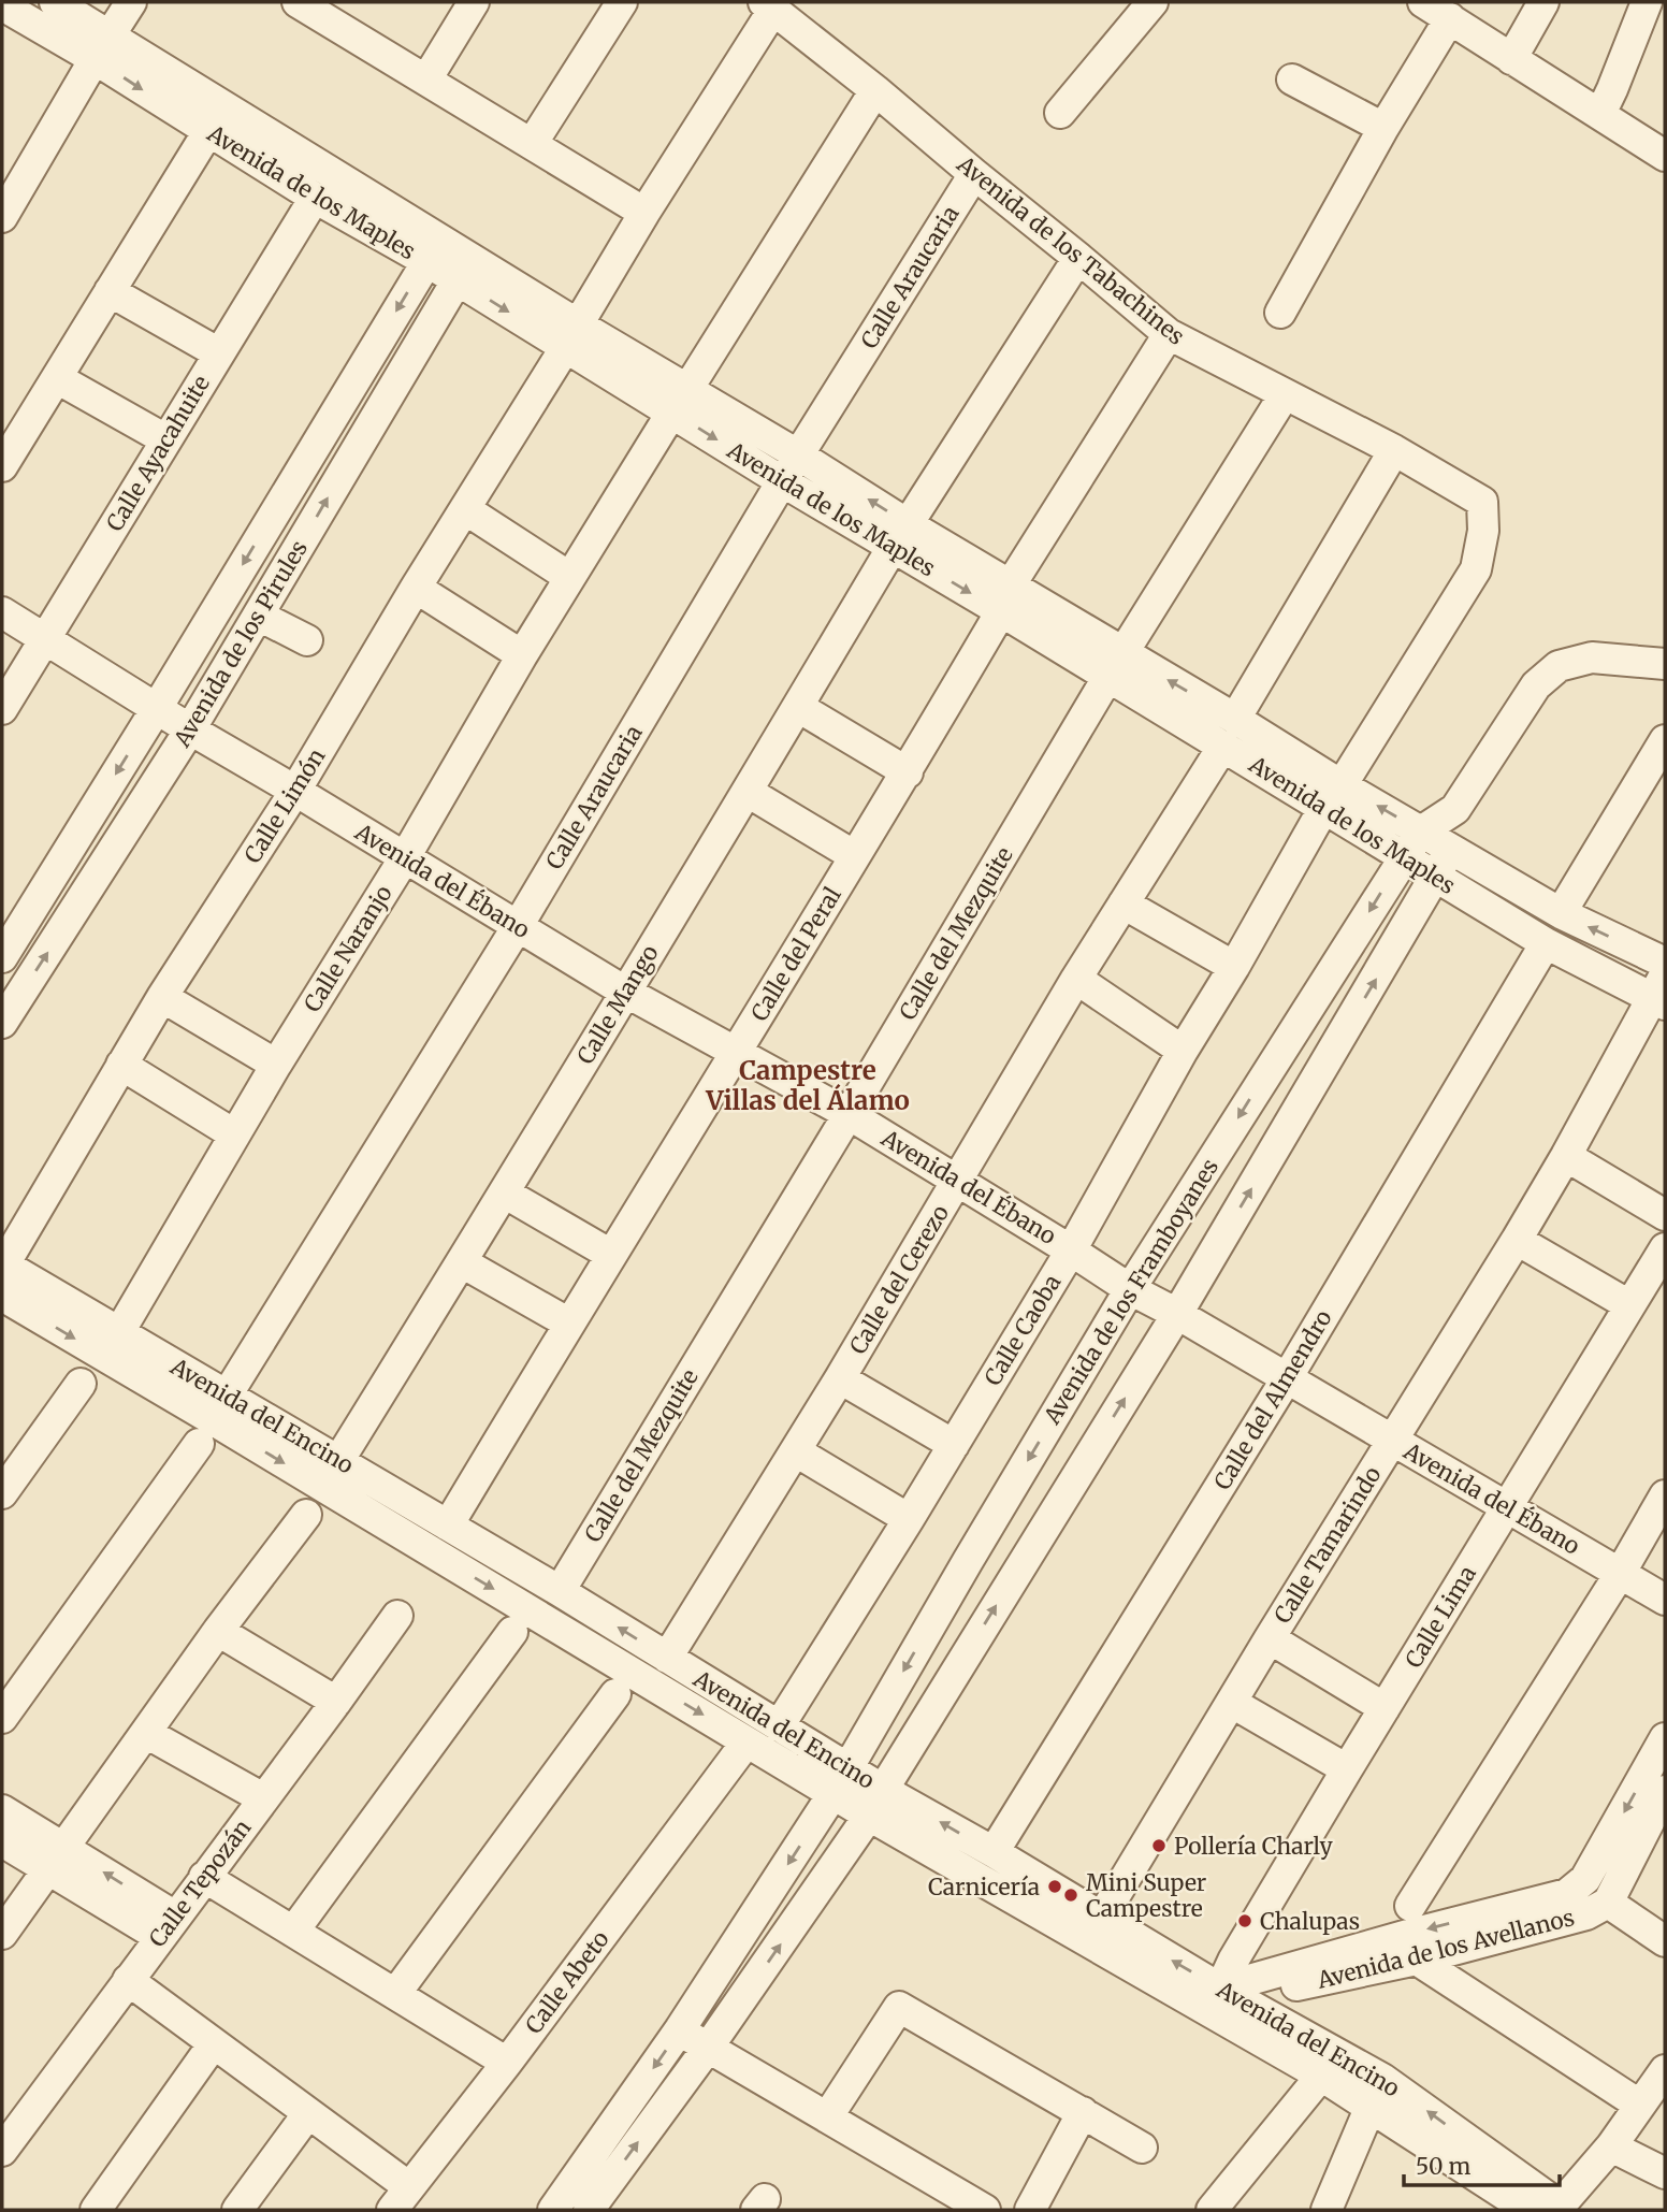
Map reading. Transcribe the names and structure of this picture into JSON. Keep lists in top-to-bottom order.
{
  "streets": {
    "street": [
      "Avenida de los Maples",
      "Avenida de los Tabachines",
      "Calle Araucaria",
      "Calle Ayacahuite",
      "Avenida de los Pirules",
      "Calle Limón",
      "Avenida del Ébano",
      "Calle del Mezquite",
      "Calle Naranjo",
      "Calle del Peral",
      "Calle Mango",
      "Calle del Cerezo",
      "Avenida de los Framboyanes",
      "Calle Caoba",
      "Calle del Almendro",
      "Avenida del Encino",
      "Calle Tamarindo",
      "Calle Lima",
      "Calle Tepozán",
      "Avenida de los Avellanos",
      "Calle Abeto"
    ]
  },
  "crossings": [
    ["Avenida de los Maples", "Avenida de los Tabachines"],
    ["Avenida de los Maples", "Calle Araucaria"],
    ["Avenida de los Maples", "Calle Ayacahuite"],
    ["Avenida de los Maples", "Avenida de los Pirules"],
    ["Avenida de los Maples", "Calle Limón"],
    ["Avenida de los Maples", "Calle del Mezquite"],
    ["Avenida de los Maples", "Calle Naranjo"],
    ["Avenida de los Maples", "Calle del Peral"],
    ["Avenida de los Maples", "Calle Mango"],
    ["Avenida de los Maples", "Calle del Cerezo"],
    ["Avenida de los Maples", "Avenida de los Framboyanes"],
    ["Avenida de los Maples", "Calle Caoba"],
    ["Avenida de los Maples", "Calle del Almendro"],
    ["Avenida de los Maples", "Calle Tamarindo"],
    ["Avenida de los Tabachines", "Calle Araucaria"],
    ["Avenida de los Tabachines", "Calle Limón"],
    ["Avenida de los Tabachines", "Calle del Mezquite"],
    ["Avenida de los Tabachines", "Calle Naranjo"],
    ["Avenida de los Tabachines", "Calle del Peral"],
    ["Avenida de los Tabachines", "Calle Mango"],
    ["Avenida de los Tabachines", "Calle del Cerezo"],
    ["Calle Araucaria", "Avenida del Ébano"],
    ["Calle Araucaria", "Avenida del Encino"],
    ["Calle Ayacahuite", "Avenida del Ébano"],
    ["Avenida de los Pirules", "Avenida del Ébano"],
    ["Calle Limón", "Avenida del Ébano"],
    ["Calle Limón", "Avenida del Encino"],
    ["Avenida del Ébano", "Calle del Mezquite"],
    ["Avenida del Ébano", "Calle Naranjo"],
    ["Avenida del Ébano", "Calle del Peral"],
    ["Avenida del Ébano", "Calle Mango"],
    ["Avenida del Ébano", "Calle del Cerezo"],
    ["Avenida del Ébano", "Avenida de los Framboyanes"],
    ["Avenida del Ébano", "Calle Caoba"],
    ["Avenida del Ébano", "Calle del Almendro"],
    ["Avenida del Ébano", "Calle Tamarindo"],
    ["Avenida del Ébano", "Calle Lima"],
    ["Calle del Mezquite", "Avenida del Encino"],
    ["Calle Naranjo", "Avenida del Encino"],
    ["Calle del Peral", "Avenida del Encino"],
    ["Calle Mango", "Avenida del Encino"],
    ["Calle del Cerezo", "Avenida del Encino"],
    ["Avenida de los Framboyanes", "Avenida del Encino"],
    ["Calle Caoba", "Avenida del Encino"],
    ["Calle del Almendro", "Avenida del Encino"],
    ["Avenida del Encino", "Calle Tamarindo"],
    ["Avenida del Encino", "Calle Lima"],
    ["Avenida del Encino", "Avenida de los Avellanos"],
    ["Calle Lima", "Avenida de los Avellanos"]
  ],
  "districts": ["Campestre Villas del Álamo"],
  "places": [
    "Pollería Charly",
    "Carnicería",
    "Mini Super Campestre",
    "Chalupas"
  ],
  "scale_bar": "50 m"
}
